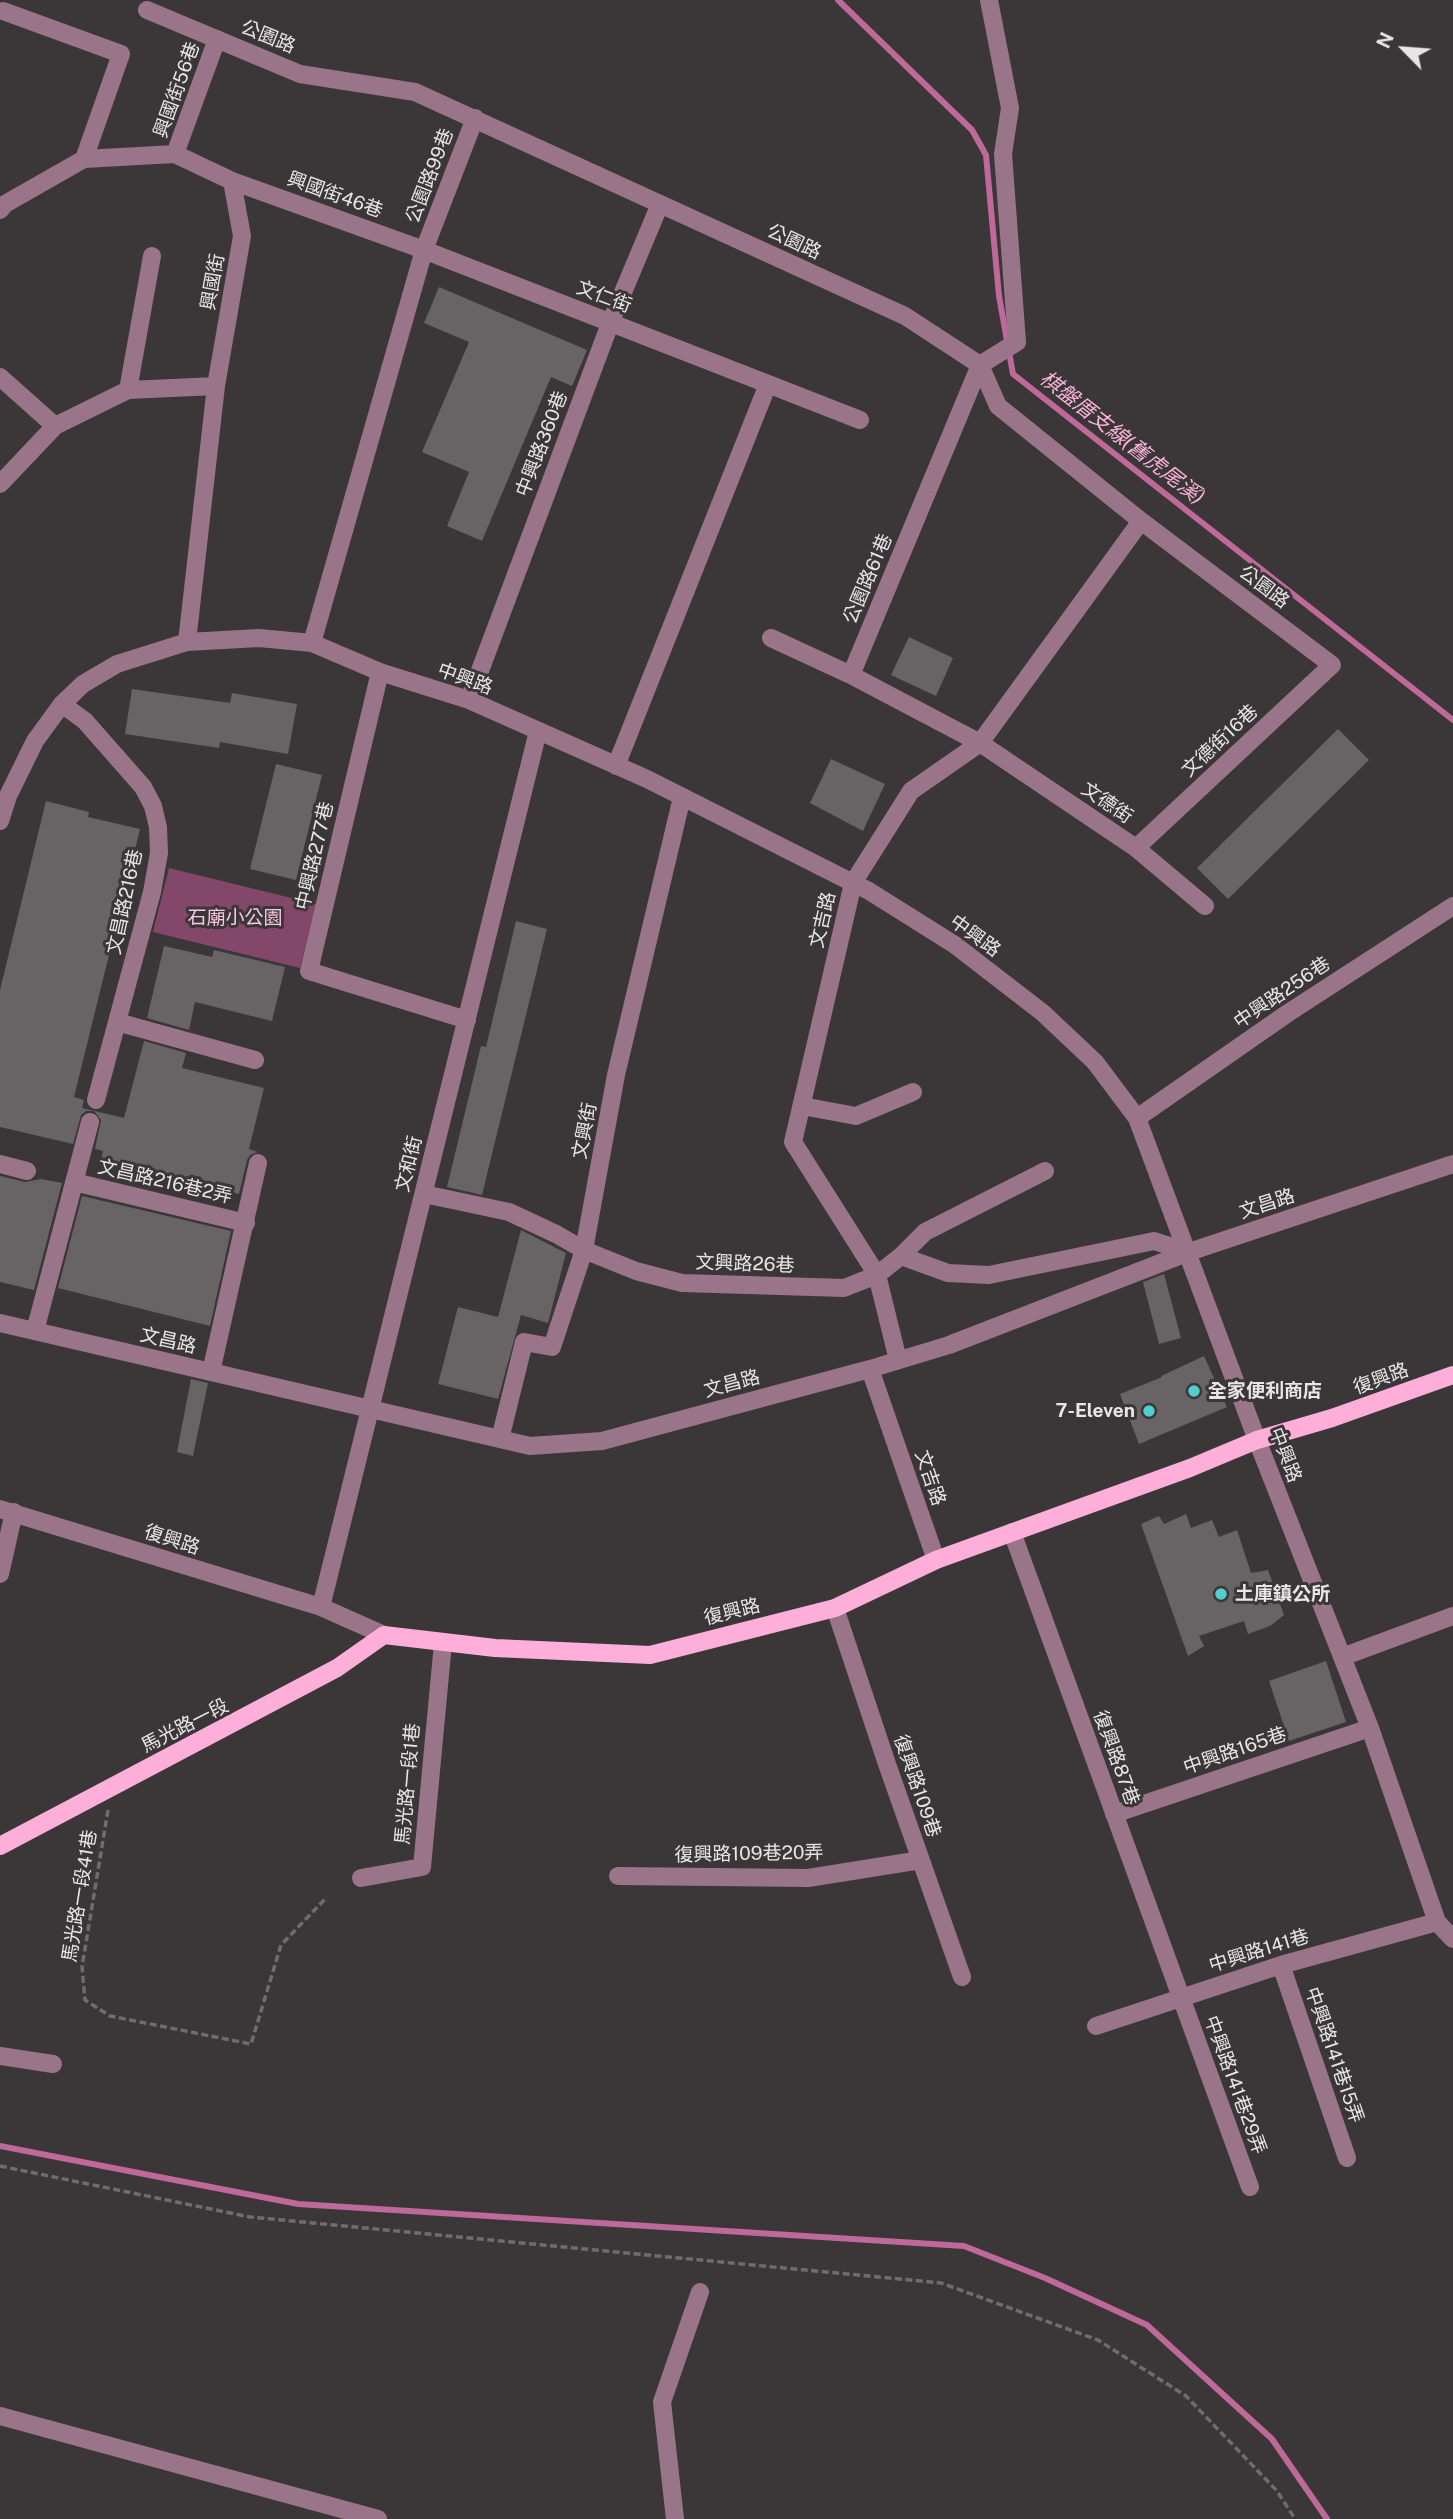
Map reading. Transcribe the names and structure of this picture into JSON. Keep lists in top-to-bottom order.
{
  "streets": {
    "main road": ["復興路", "馬光路一段"],
    "street": [
      "公園路",
      "興國街56巷",
      "公園路99巷",
      "興國街46巷",
      "興國街",
      "文仁街",
      "中興路360巷",
      "公園路61巷",
      "中興路",
      "文德街16巷",
      "文德街",
      "中興路277巷",
      "文昌路216巷",
      "文吉路",
      "中興路256巷",
      "文興街",
      "文和街",
      "文昌路216巷2弄",
      "文昌路",
      "文興路26巷",
      "中興路165巷",
      "復興路87巷",
      "馬光路一段1巷",
      "復興路109巷",
      "復興路109巷20弄",
      "中興路141巷",
      "中興路141巷15弄",
      "中興路141巷29弄"
    ],
    "path": ["馬光路一段41巷"]
  },
  "crossings": [
    ["公園路", "興國街56巷"],
    ["公園路", "公園路99巷"],
    ["公園路", "中興路360巷"],
    ["公園路", "公園路61巷"],
    ["公園路", "文德街16巷"],
    ["公園路", "文吉路"],
    ["公園路99巷", "興國街46巷"],
    ["公園路99巷", "文仁街"],
    ["興國街46巷", "興國街"],
    ["興國街46巷", "文仁街"],
    ["興國街", "中興路"],
    ["文仁街", "中興路360巷"],
    ["中興路360巷", "中興路"],
    ["中興路", "中興路277巷"],
    ["中興路", "文昌路216巷"],
    ["中興路", "文吉路"],
    ["中興路", "中興路256巷"],
    ["中興路", "文興街"],
    ["中興路", "文和街"],
    ["中興路", "文昌路"],
    ["中興路", "復興路"],
    ["中興路", "中興路165巷"],
    ["中興路", "中興路141巷"],
    ["文德街16巷", "文德街"],
    ["文德街", "文吉路"],
    ["中興路277巷", "文和街"],
    ["文吉路", "文昌路"],
    ["文吉路", "文興路26巷"],
    ["文吉路", "復興路"],
    ["文興街", "文昌路"],
    ["文興街", "文興路26巷"],
    ["文和街", "文昌路"],
    ["文和街", "文興路26巷"],
    ["文和街", "復興路"],
    ["復興路", "馬光路一段"],
    ["復興路", "復興路87巷"],
    ["復興路", "馬光路一段1巷"],
    ["復興路", "復興路109巷"],
    ["馬光路一段", "馬光路一段41巷"],
    ["中興路165巷", "復興路87巷"],
    ["復興路87巷", "中興路141巷"],
    ["復興路87巷", "中興路141巷29弄"],
    ["復興路109巷", "復興路109巷20弄"],
    ["中興路141巷", "中興路141巷15弄"],
    ["中興路141巷", "中興路141巷29弄"]
  ],
  "water": ["棋盤厝支線(舊虎尾溪)"],
  "parks": ["石廟小公園"],
  "places": ["全家便利商店", "7-Eleven", "土庫鎮公所"],
  "north": "top left"
}
